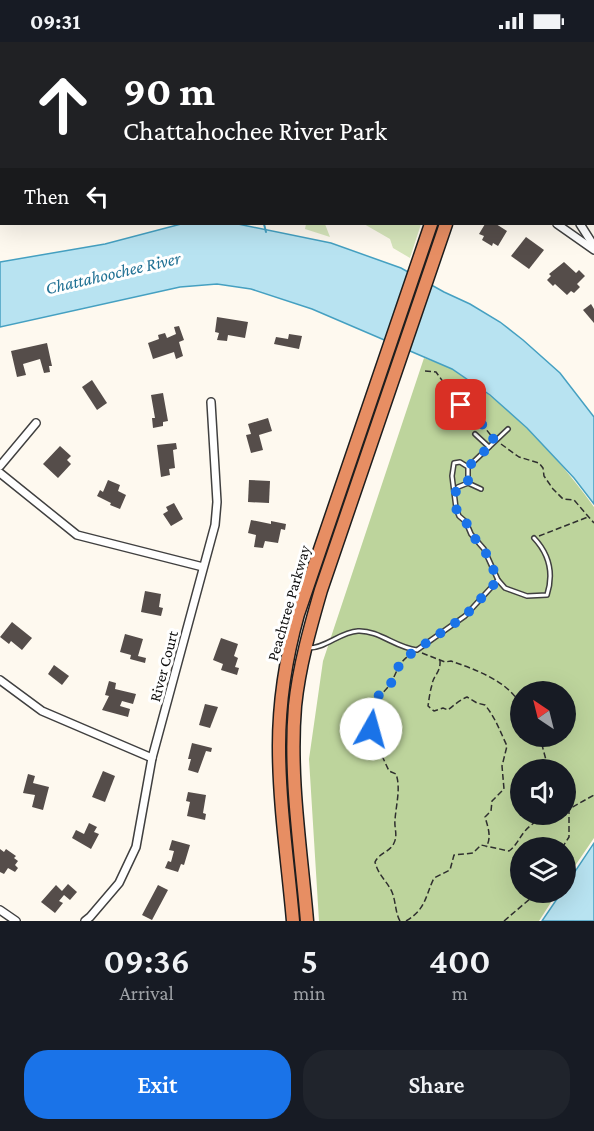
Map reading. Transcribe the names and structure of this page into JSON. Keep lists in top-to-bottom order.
{
  "streets": {
    "highway": ["Peachtree Parkway"],
    "street": ["River Court"]
  },
  "water": ["Chattahoochee River"],
  "north": "top left",
  "page": {
    "status": "09:31",
    "turn": ["90 m", "Chattahochee River Park"],
    "then": "Then",
    "eta": [
      "09:36",
      "Arrival",
      "5",
      "min",
      "400",
      "m"
    ],
    "buttons": ["Exit", "Share"]
  }
}
